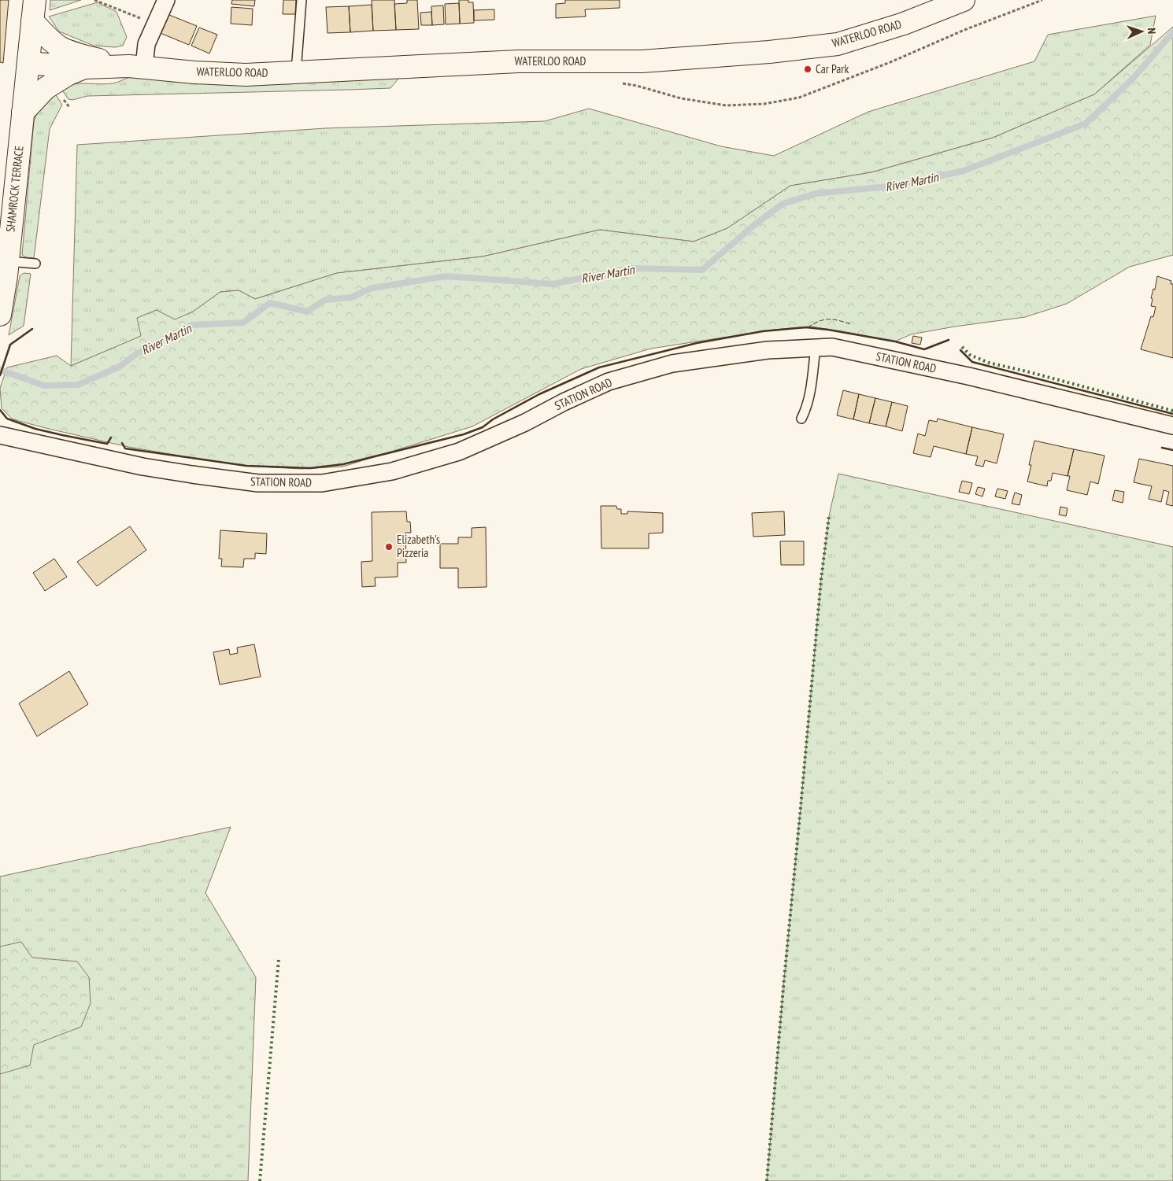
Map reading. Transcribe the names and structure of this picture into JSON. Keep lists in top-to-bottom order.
{
  "streets": {
    "street": ["WATERLOO ROAD", "SHAMROCK TERRACE", "STATION ROAD"]
  },
  "crossings": [
    ["WATERLOO ROAD", "SHAMROCK TERRACE"]
  ],
  "water": ["River Martin"],
  "places": ["Car Park", "Elizabeth's Pizzeria"],
  "north": "right"
}
